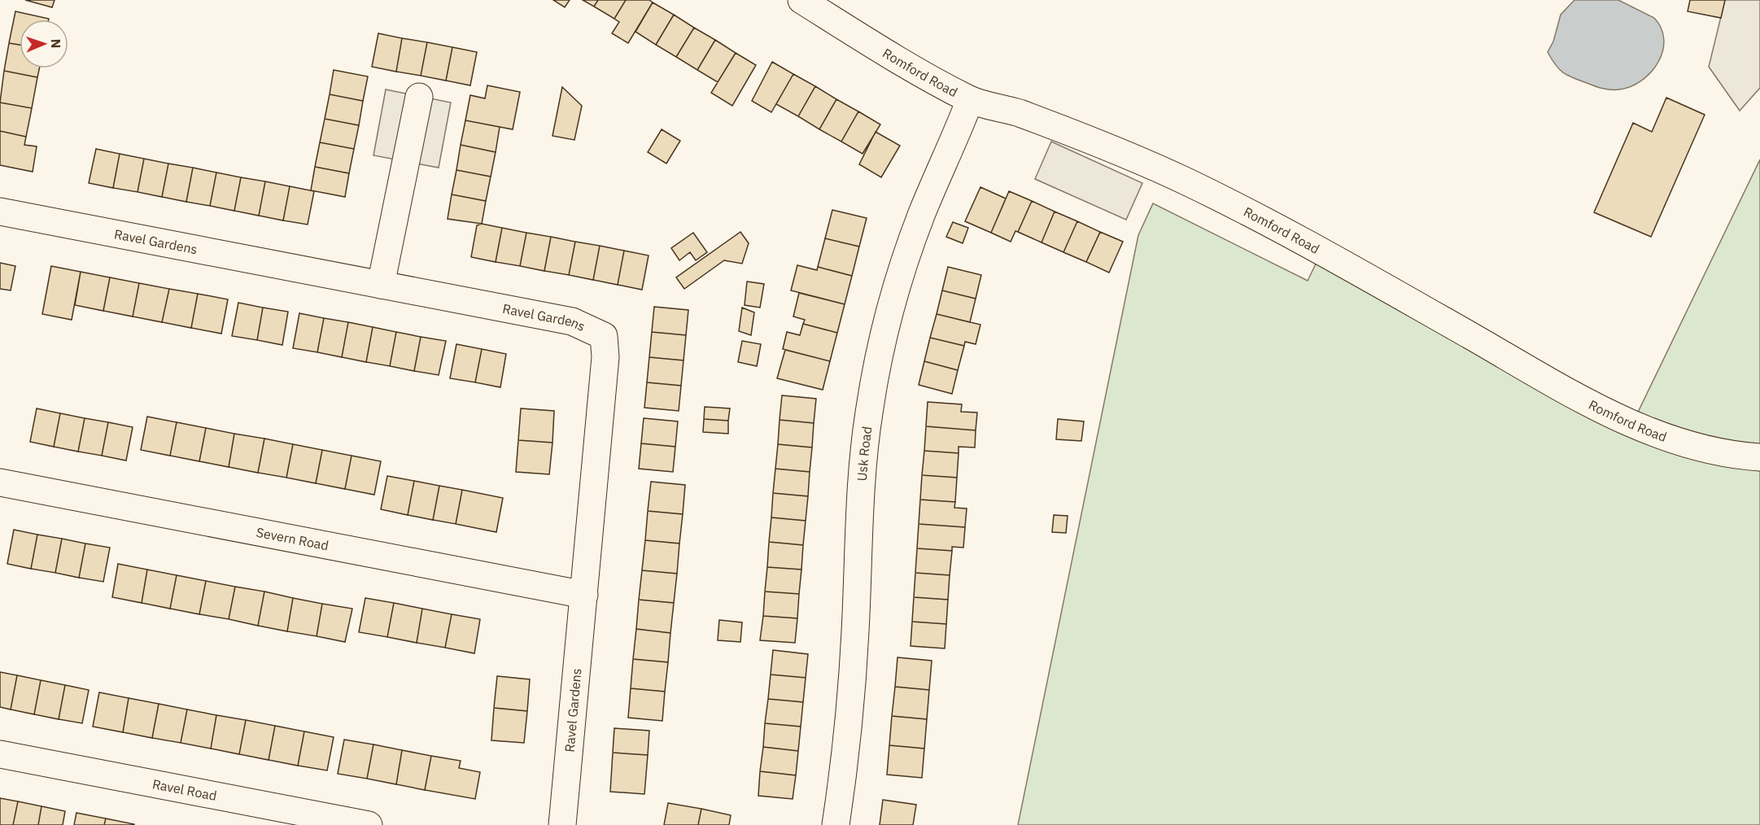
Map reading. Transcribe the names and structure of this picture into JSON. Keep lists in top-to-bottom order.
{
  "streets": {
    "street": [
      "Romford Road",
      "Ravel Gardens",
      "Usk Road",
      "Severn Road",
      "Ravel Road"
    ]
  },
  "crossings": [
    ["Romford Road", "Usk Road"],
    ["Ravel Gardens", "Severn Road"]
  ],
  "north": "right"
}
